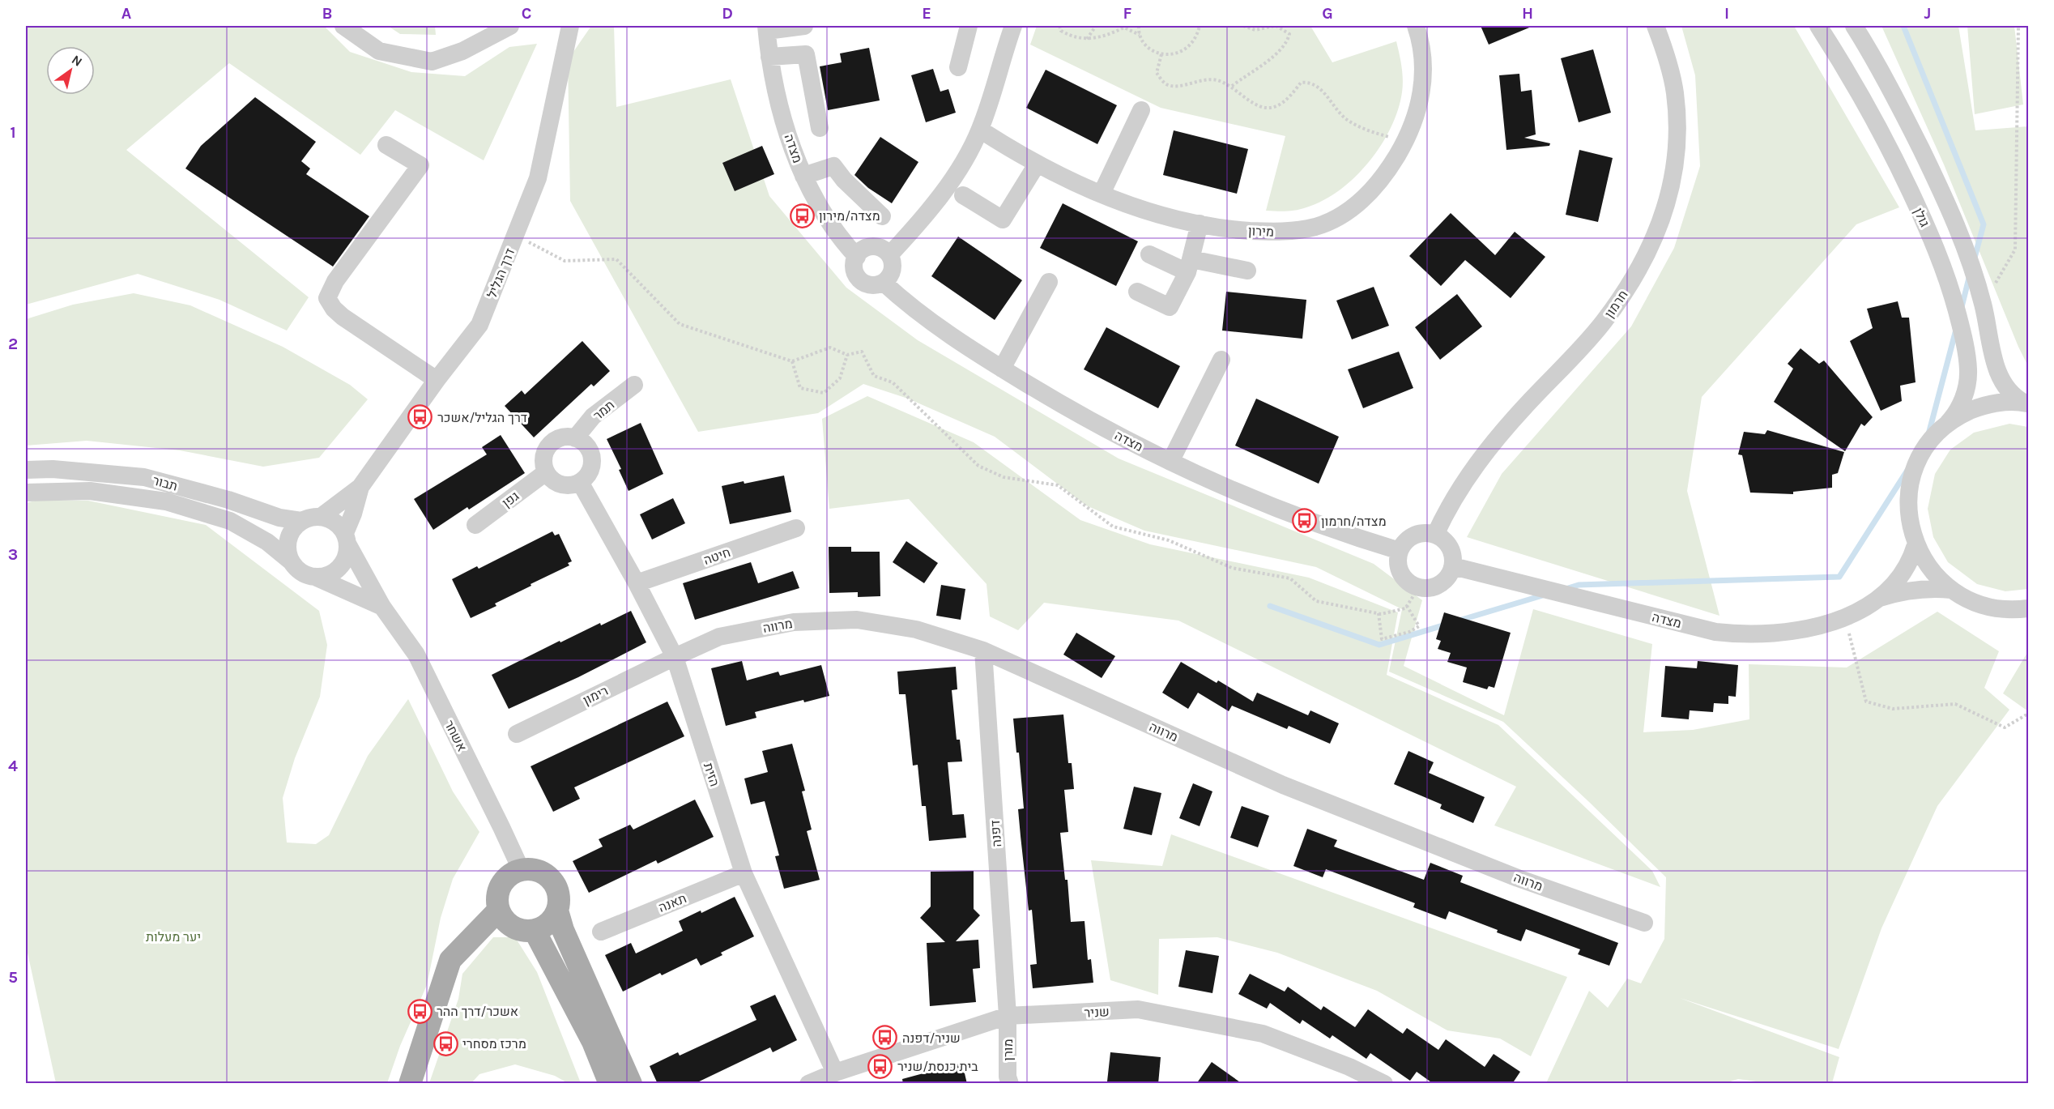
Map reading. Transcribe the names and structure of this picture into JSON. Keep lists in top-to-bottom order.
{
  "streets": {
    "street": [
      "מצדה",
      "גולן",
      "מירון",
      "דרך הגליל",
      "חרמון",
      "תמר",
      "תבור",
      "גפן",
      "חיטה",
      "מרווה",
      "רימון",
      "אשחר",
      "הזית",
      "דפנה",
      "תאנה",
      "שניר",
      "מורן"
    ]
  },
  "crossings": [
    ["מצדה", "חרמון"],
    ["דרך הגליל", "תבור"],
    ["דרך הגליל", "אשחר"],
    ["תמר", "גפן"],
    ["תמר", "הזית"],
    ["תבור", "אשחר"],
    ["גפן", "הזית"],
    ["חיטה", "הזית"],
    ["מרווה", "רימון"],
    ["מרווה", "הזית"],
    ["מרווה", "דפנה"],
    ["רימון", "הזית"],
    ["הזית", "תאנה"],
    ["הזית", "שניר"],
    ["דפנה", "שניר"],
    ["דפנה", "מורן"],
    ["שניר", "מורן"]
  ],
  "parks": ["יער מעלות"],
  "places": {
    "bus stop": [
      "מצדה/מירון",
      "דרך הגליל/אשכר",
      "מצדה/חרמון",
      "אשכר/דרך ההר",
      "שניר/דפנה",
      "מרכז מסחרי",
      "בית כנסת/שניר"
    ]
  },
  "north": "top right",
  "grid": {
    "columns": [
      "A",
      "B",
      "C",
      "D",
      "E",
      "F",
      "G",
      "H",
      "I",
      "J"
    ],
    "rows": [
      "1",
      "2",
      "3",
      "4",
      "5"
    ]
  }
}
